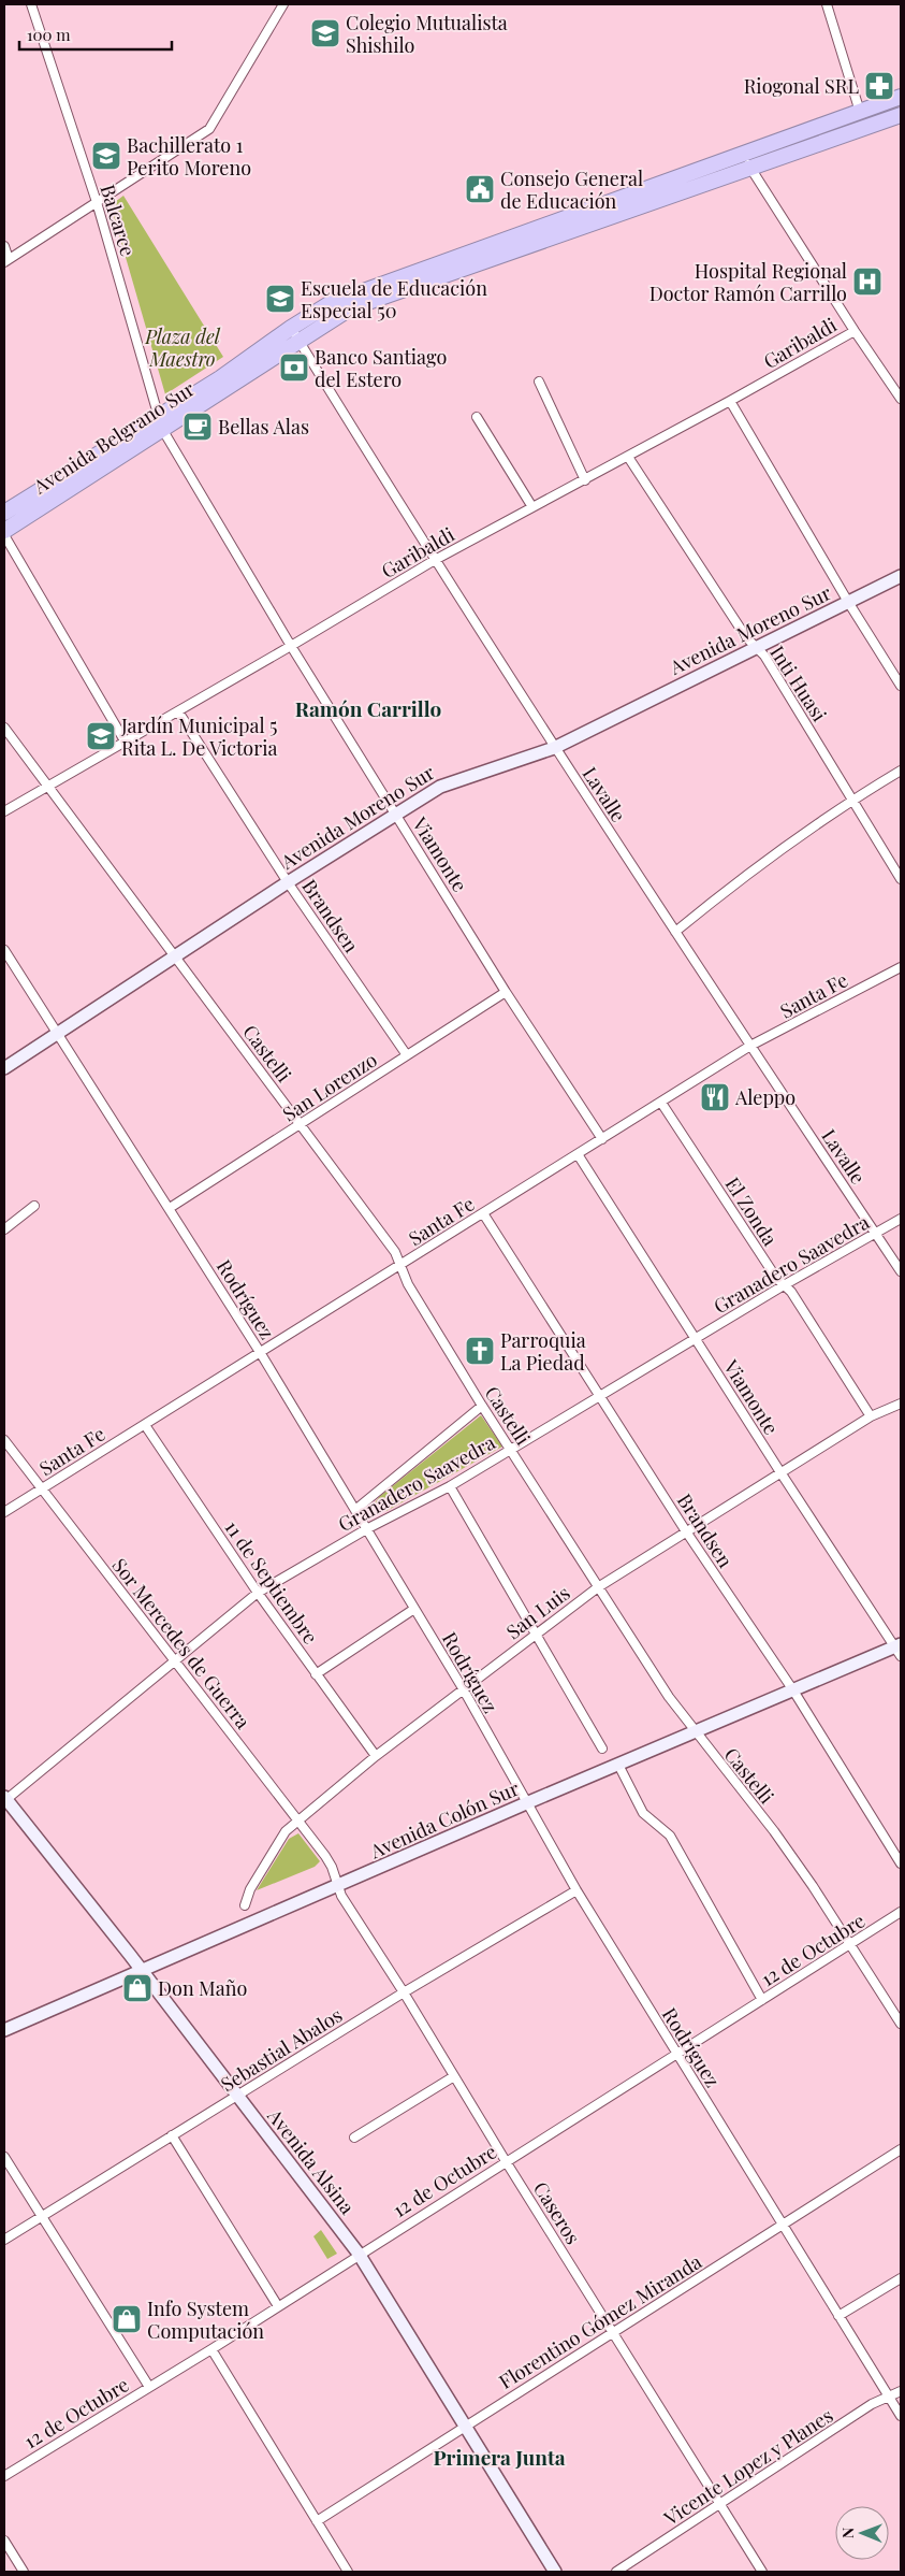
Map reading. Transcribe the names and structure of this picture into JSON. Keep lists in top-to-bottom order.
{
  "streets": {
    "highway": ["Avenida Belgrano Sur"],
    "main road": ["Avenida Moreno Sur", "Avenida Colón Sur", "Avenida Alsina"],
    "street": [
      "Balcarce",
      "Garibaldi",
      "Inti Huasi",
      "Lavalle",
      "Viamonte",
      "Brandsen",
      "Santa Fe",
      "Castelli",
      "San Lorenzo",
      "El Zonda",
      "Granadero Saavedra",
      "Rodríguez",
      "11 de Septiembre",
      "San Luis",
      "Sor Mercedes de Guerra",
      "12 de Octubre",
      "Sebastial Abalos",
      "Caseros",
      "Florentino Gómez Miranda",
      "Vicente Lopez y Planes"
    ]
  },
  "crossings": [
    ["Balcarce", "Avenida Belgrano Sur"],
    ["Balcarce", "Viamonte"],
    ["Garibaldi", "Inti Huasi"],
    ["Garibaldi", "Lavalle"],
    ["Garibaldi", "Viamonte"],
    ["Garibaldi", "Brandsen"],
    ["Garibaldi", "Castelli"],
    ["Avenida Belgrano Sur", "Lavalle"],
    ["Avenida Belgrano Sur", "Viamonte"],
    ["Avenida Moreno Sur", "Inti Huasi"],
    ["Avenida Moreno Sur", "Lavalle"],
    ["Avenida Moreno Sur", "Viamonte"],
    ["Avenida Moreno Sur", "Brandsen"],
    ["Avenida Moreno Sur", "Castelli"],
    ["Avenida Moreno Sur", "Rodríguez"],
    ["Lavalle", "Santa Fe"],
    ["Lavalle", "Granadero Saavedra"],
    ["Viamonte", "Santa Fe"],
    ["Viamonte", "San Lorenzo"],
    ["Viamonte", "Granadero Saavedra"],
    ["Viamonte", "San Luis"],
    ["Viamonte", "Avenida Colón Sur"],
    ["Brandsen", "Santa Fe"],
    ["Brandsen", "San Lorenzo"],
    ["Brandsen", "Granadero Saavedra"],
    ["Brandsen", "San Luis"],
    ["Brandsen", "Avenida Colón Sur"],
    ["Santa Fe", "Castelli"],
    ["Santa Fe", "El Zonda"],
    ["Santa Fe", "Rodríguez"],
    ["Santa Fe", "11 de Septiembre"],
    ["Santa Fe", "Sor Mercedes de Guerra"],
    ["Castelli", "San Lorenzo"],
    ["Castelli", "Granadero Saavedra"],
    ["Castelli", "San Luis"],
    ["Castelli", "Avenida Colón Sur"],
    ["Castelli", "12 de Octubre"],
    ["San Lorenzo", "Rodríguez"],
    ["El Zonda", "Granadero Saavedra"],
    ["El Zonda", "San Luis"],
    ["Granadero Saavedra", "Rodríguez"],
    ["Granadero Saavedra", "11 de Septiembre"],
    ["Granadero Saavedra", "Sor Mercedes de Guerra"],
    ["Granadero Saavedra", "Avenida Alsina"],
    ["Rodríguez", "San Luis"],
    ["Rodríguez", "Avenida Colón Sur"],
    ["Rodríguez", "12 de Octubre"],
    ["Rodríguez", "Sebastial Abalos"],
    ["Rodríguez", "Florentino Gómez Miranda"],
    ["Rodríguez", "Vicente Lopez y Planes"],
    ["11 de Septiembre", "San Luis"],
    ["San Luis", "Sor Mercedes de Guerra"],
    ["Sor Mercedes de Guerra", "Caseros"],
    ["Avenida Colón Sur", "Avenida Alsina"],
    ["Avenida Colón Sur", "Caseros"],
    ["12 de Octubre", "Avenida Alsina"],
    ["12 de Octubre", "Caseros"],
    ["Sebastial Abalos", "Avenida Alsina"],
    ["Sebastial Abalos", "Caseros"],
    ["Avenida Alsina", "Florentino Gómez Miranda"],
    ["Caseros", "Florentino Gómez Miranda"],
    ["Caseros", "Vicente Lopez y Planes"]
  ],
  "districts": ["Ramón Carrillo", "Primera Junta"],
  "parks": ["Plaza del Maestro"],
  "places": {
    "school or university": [
      "Colegio Mutualista Shishilo",
      "Bachillerato 1 Perito Moreno",
      "Escuela de Educación Especial 50",
      "Jardín Municipal 5 Rita L. De Victoria"
    ],
    "pharmacy": ["Riogonal SRL"],
    "public building": ["Consejo General de Educación"],
    "hospital": ["Hospital Regional Doctor Ramón Carrillo"],
    "bank": ["Banco Santiago del Estero"],
    "cafe": ["Bellas Alas"],
    "restaurant": ["Aleppo"],
    "church": ["Parroquia La Piedad"],
    "shop": ["Don Maño", "Info System Computación"]
  },
  "scale_bar": "100 m",
  "north": "left"
}
